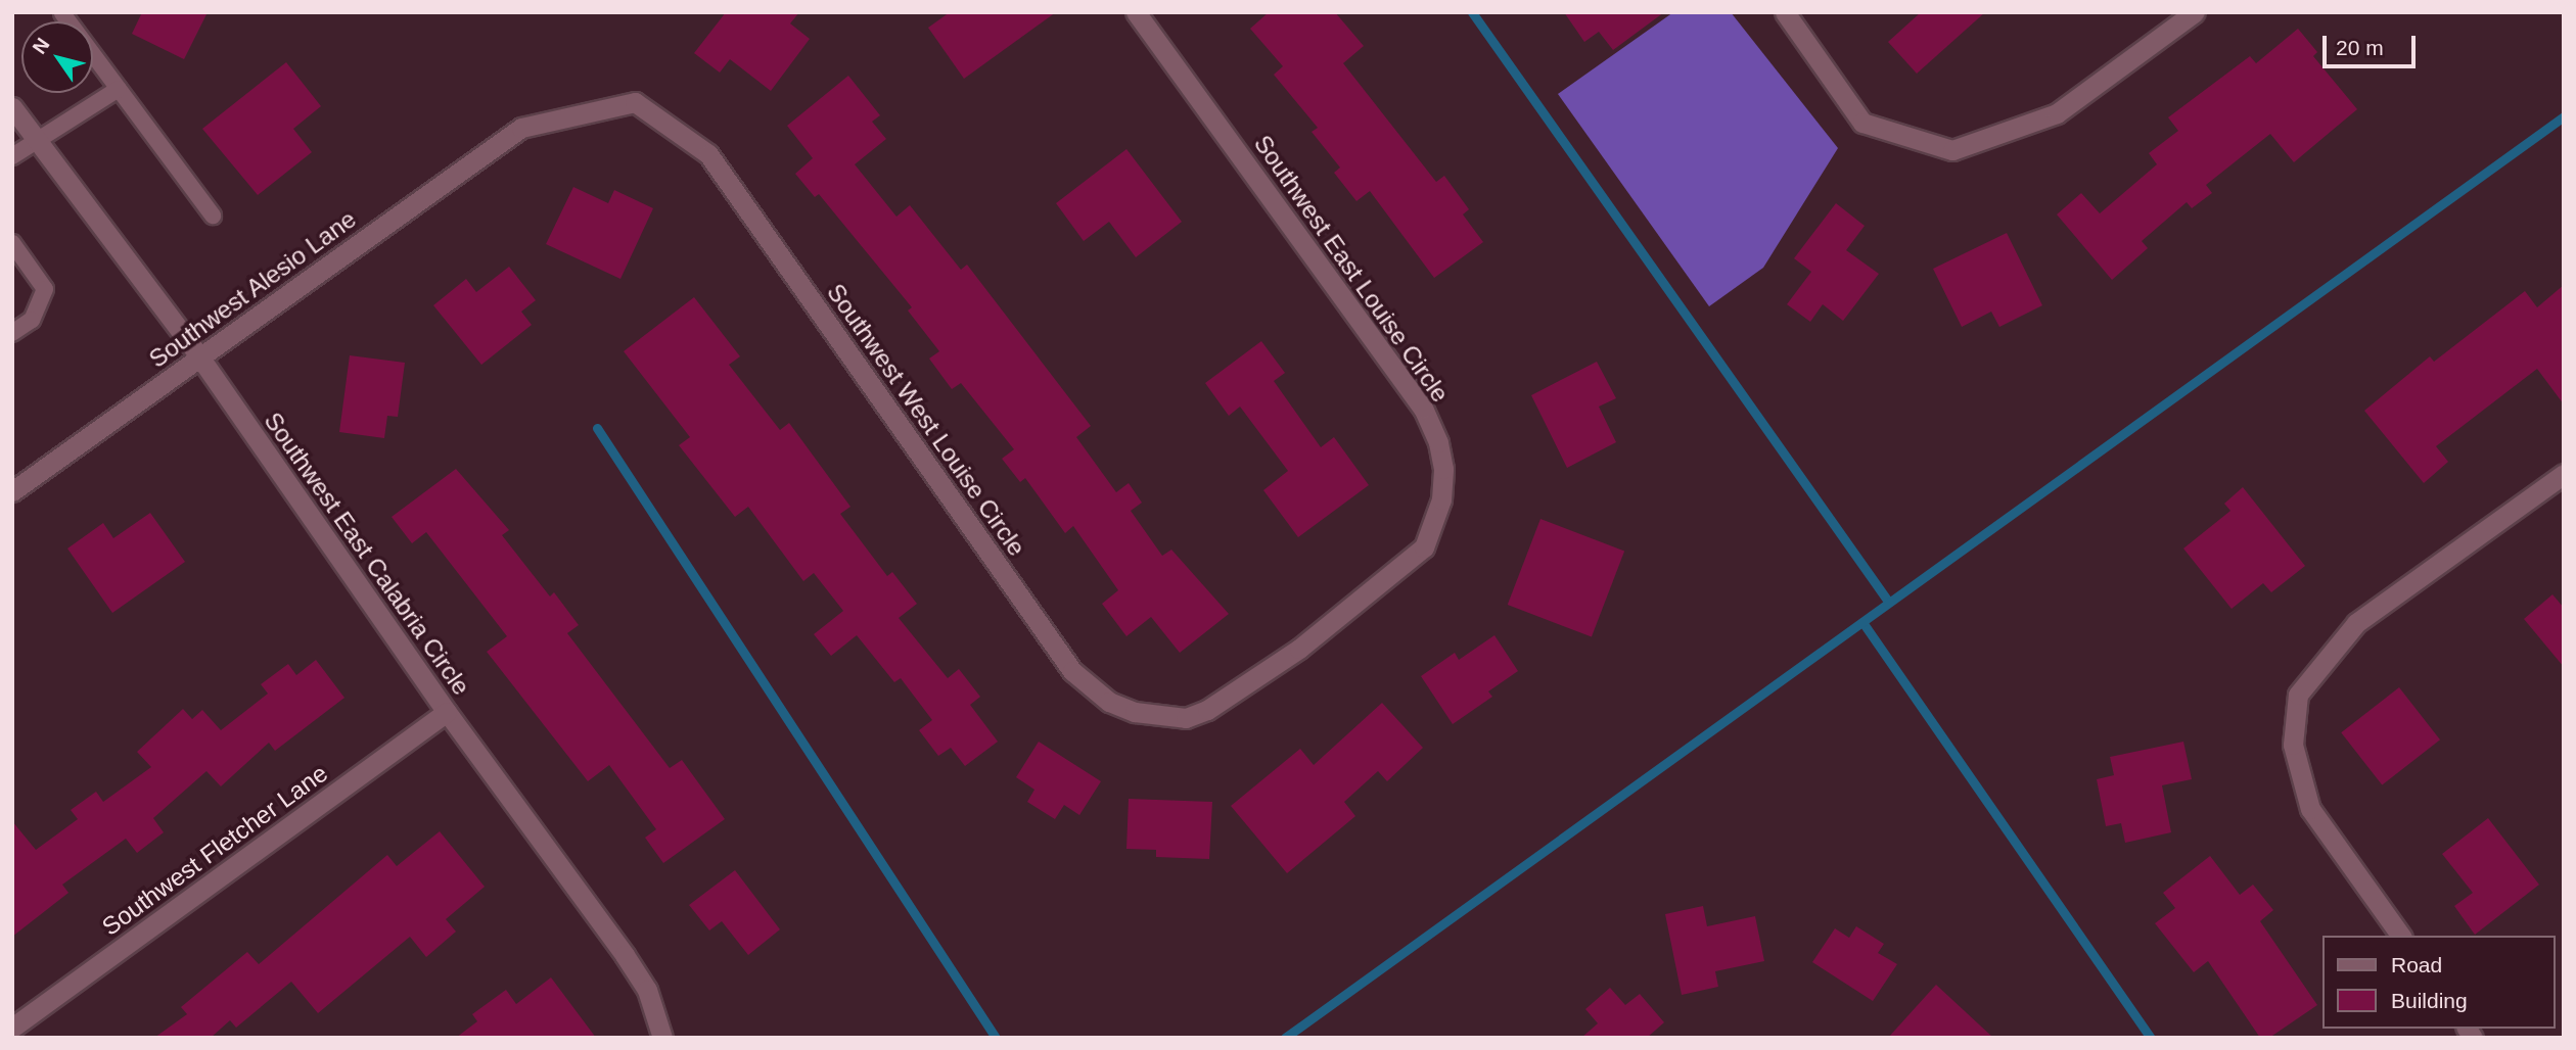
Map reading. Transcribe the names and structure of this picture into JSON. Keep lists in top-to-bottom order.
{
  "streets": {
    "street": [
      "Southwest East Louise Circle",
      "Southwest Alesio Lane",
      "Southwest West Louise Circle",
      "Southwest East Calabria Circle",
      "Southwest Fletcher Lane"
    ]
  },
  "crossings": [
    ["Southwest East Louise Circle", "Southwest West Louise Circle"],
    ["Southwest Alesio Lane", "Southwest West Louise Circle"],
    ["Southwest Alesio Lane", "Southwest East Calabria Circle"],
    ["Southwest East Calabria Circle", "Southwest Fletcher Lane"]
  ],
  "legend": ["Road", "Building"],
  "scale_bar": "20 m",
  "north": "top left"
}
